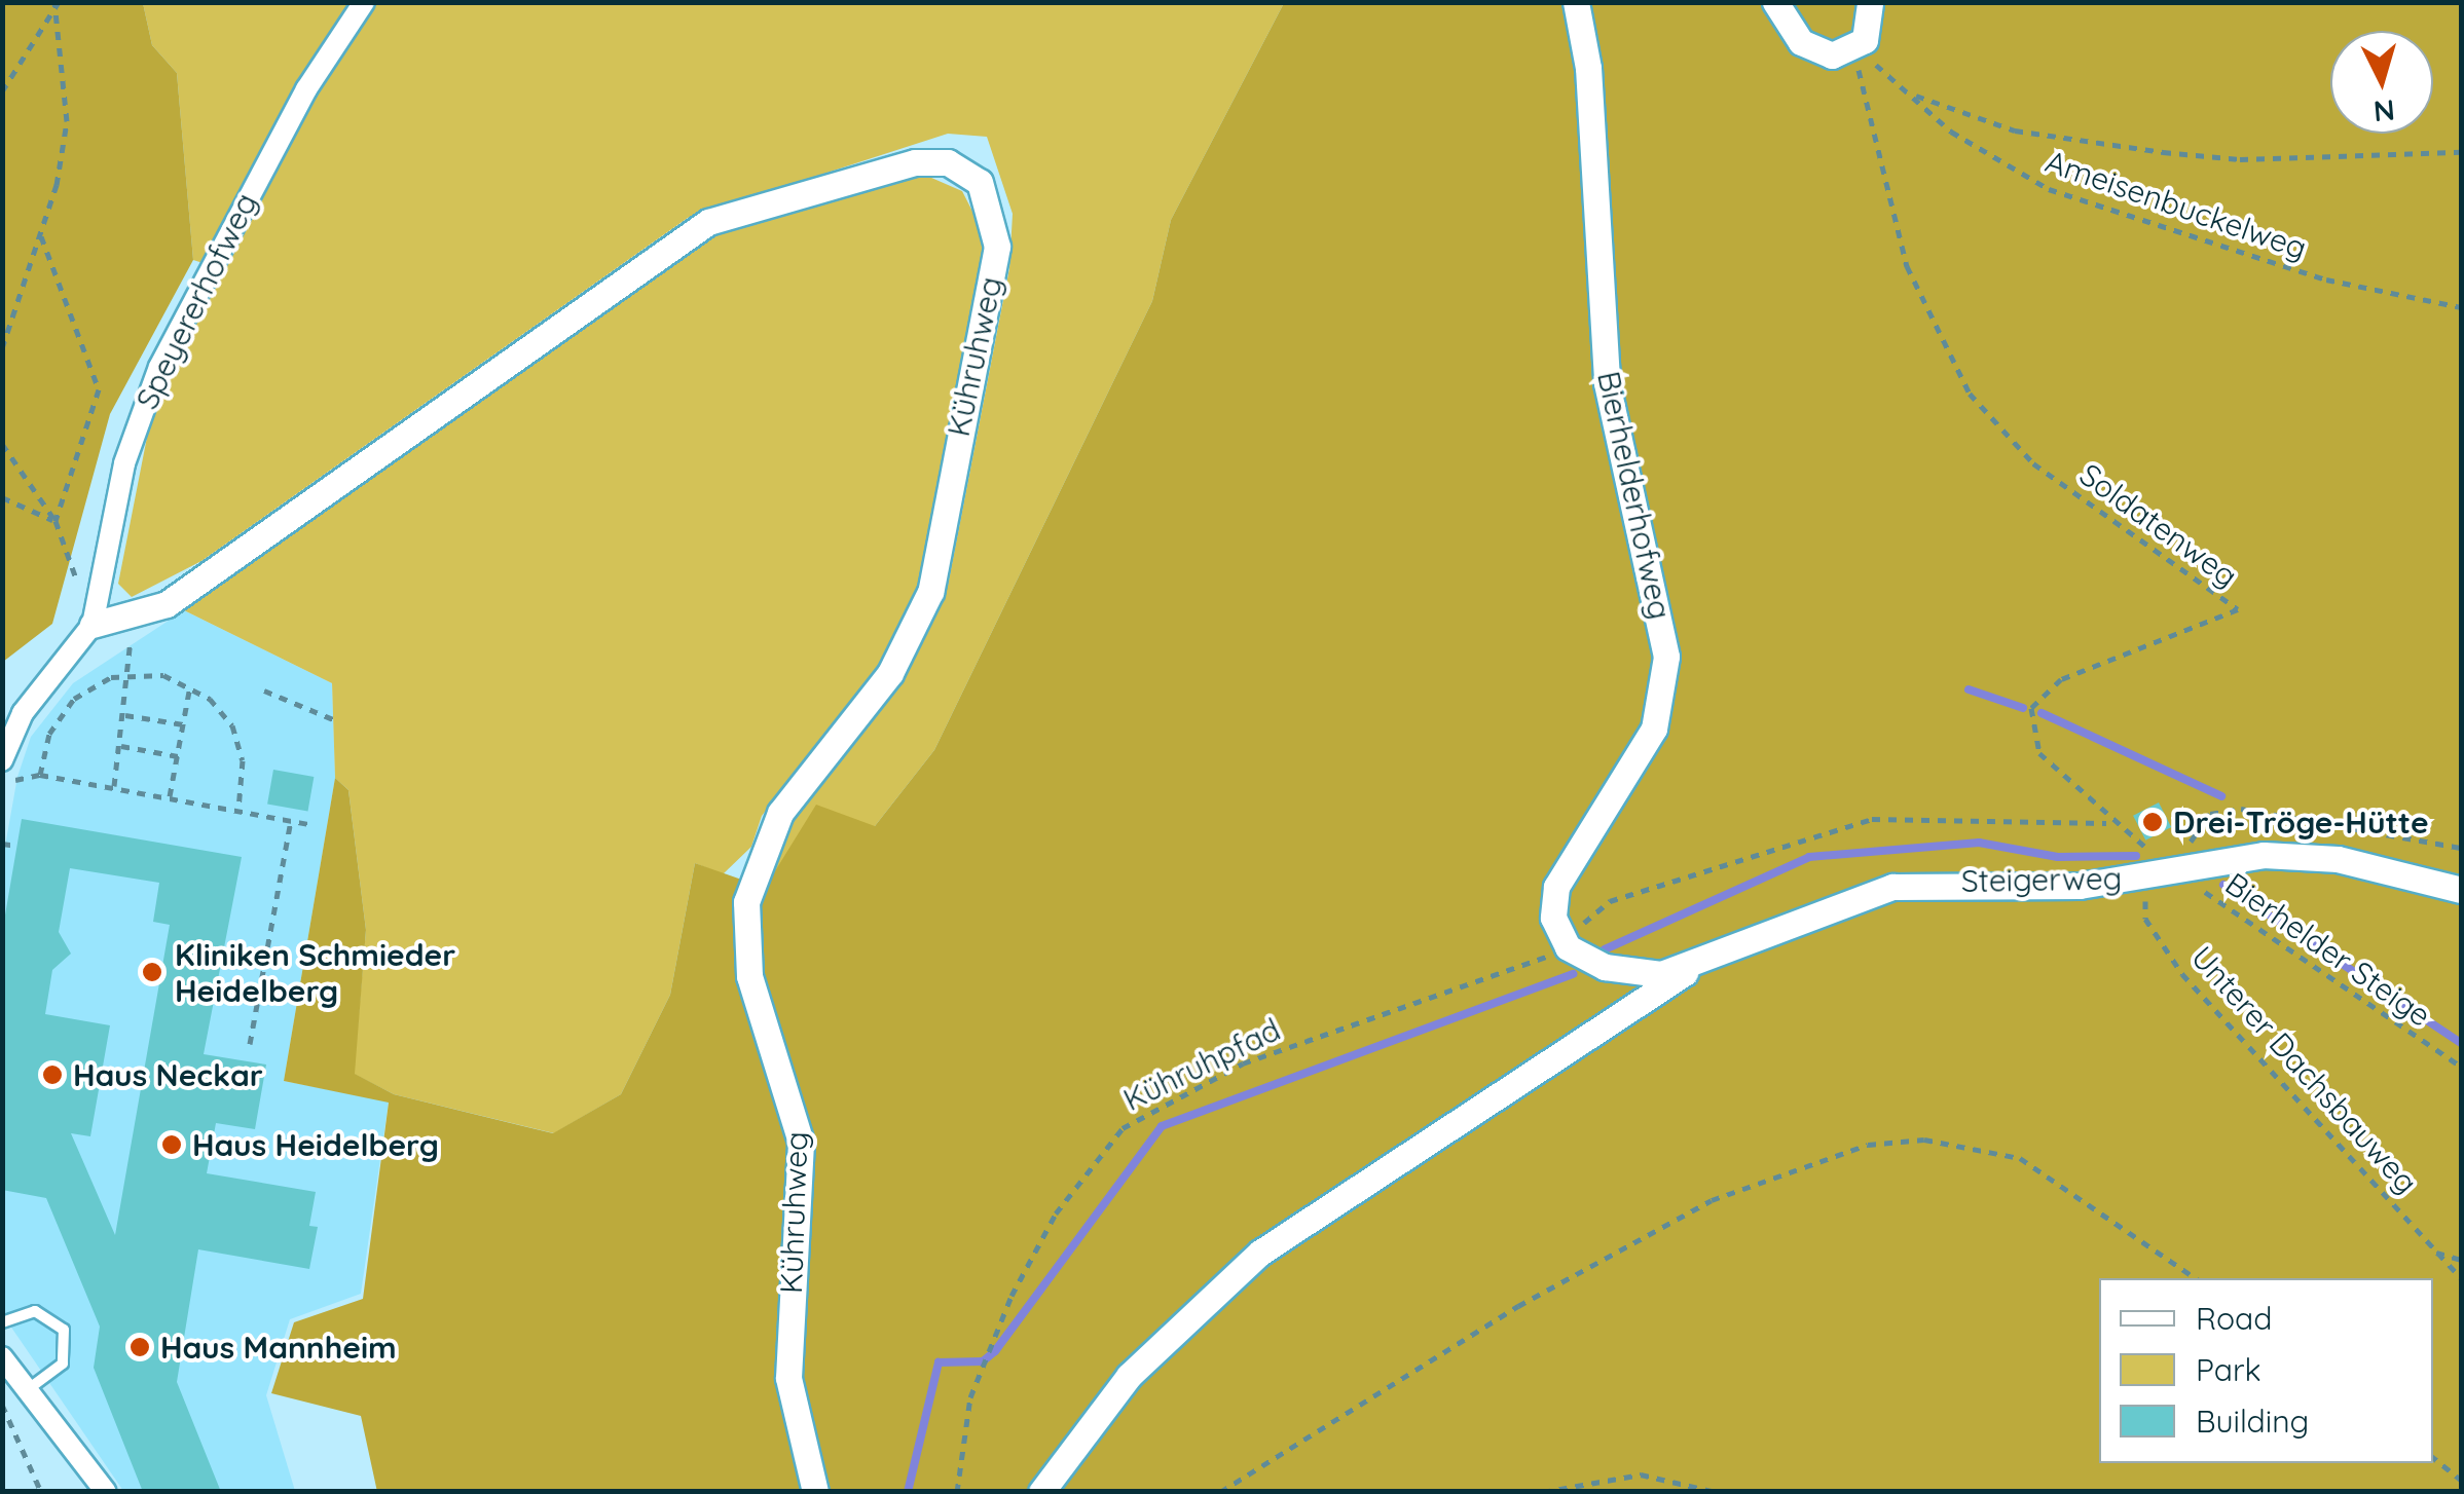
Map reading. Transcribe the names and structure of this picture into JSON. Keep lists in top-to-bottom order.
{
  "streets": {
    "street": [
      "Speyererhofweg",
      "Kühruhweg",
      "Bierhelderhofweg",
      "Steigerweg"
    ],
    "path": [
      "Ameisenbuckelweg",
      "Soldatenweg",
      "Bierhelder Steige",
      "Kühruhpfad",
      "Unterer Dachsbauweg"
    ]
  },
  "crossings": [
    ["Speyererhofweg", "Kühruhweg"],
    ["Bierhelderhofweg", "Kühruhpfad"],
    ["Soldatenweg", "Steigerweg"],
    ["Soldatenweg", "Bierhelder Steige"],
    ["Soldatenweg", "Unterer Dachsbauweg"],
    ["Steigerweg", "Bierhelder Steige"],
    ["Steigerweg", "Unterer Dachsbauweg"],
    ["Bierhelder Steige", "Unterer Dachsbauweg"]
  ],
  "places": [
    "Drei-Tröge-Hütte",
    "Kliniken Schmieder Heidelberg",
    "Haus Neckar",
    "Haus Heidelberg",
    "Haus Mannheim"
  ],
  "legend": ["Road", "Park", "Building"],
  "north": "bottom"
}
